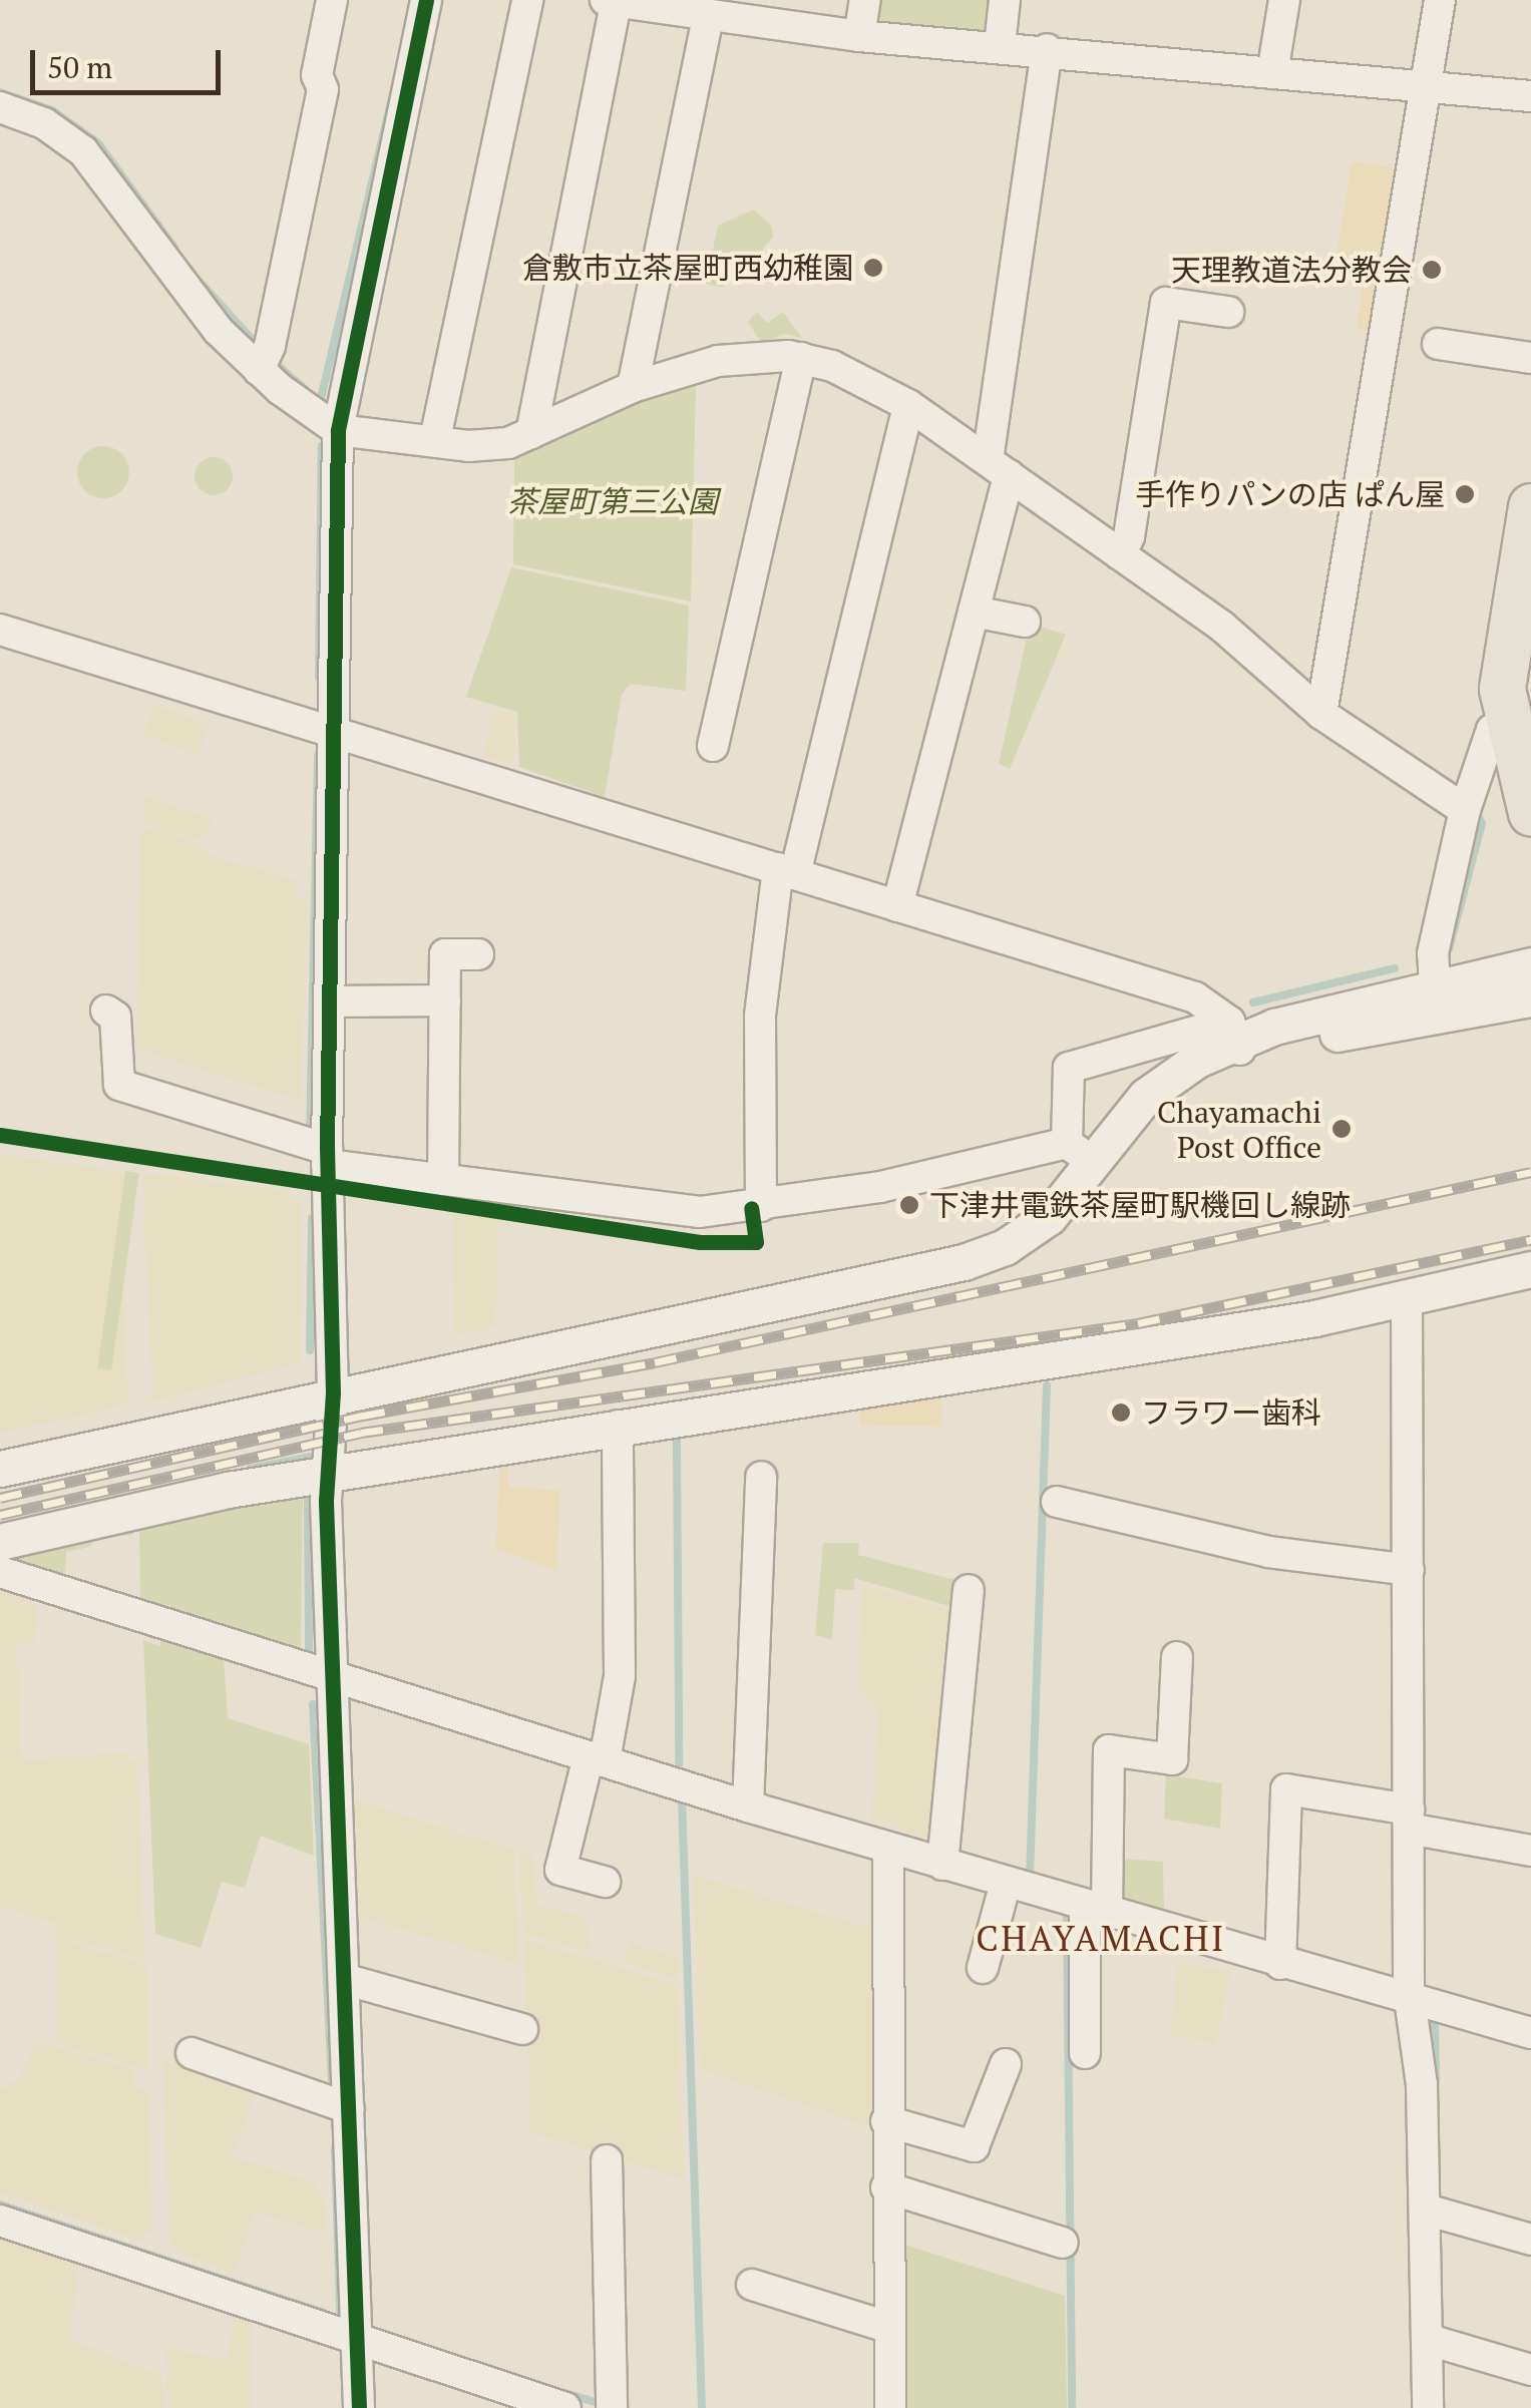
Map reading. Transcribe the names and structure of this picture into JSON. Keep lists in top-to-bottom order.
{
  "districts": ["CHAYAMACHI"],
  "parks": ["茶屋町第三公園"],
  "places": [
    "倉敷市立茶屋町西幼稚園",
    "天理教道法分教会",
    "手作りパンの店 ぱん屋",
    "Chayamachi Post Office",
    "下津井電鉄茶屋町駅機回し線跡",
    "フラワー歯科"
  ],
  "scale_bar": "50 m"
}
